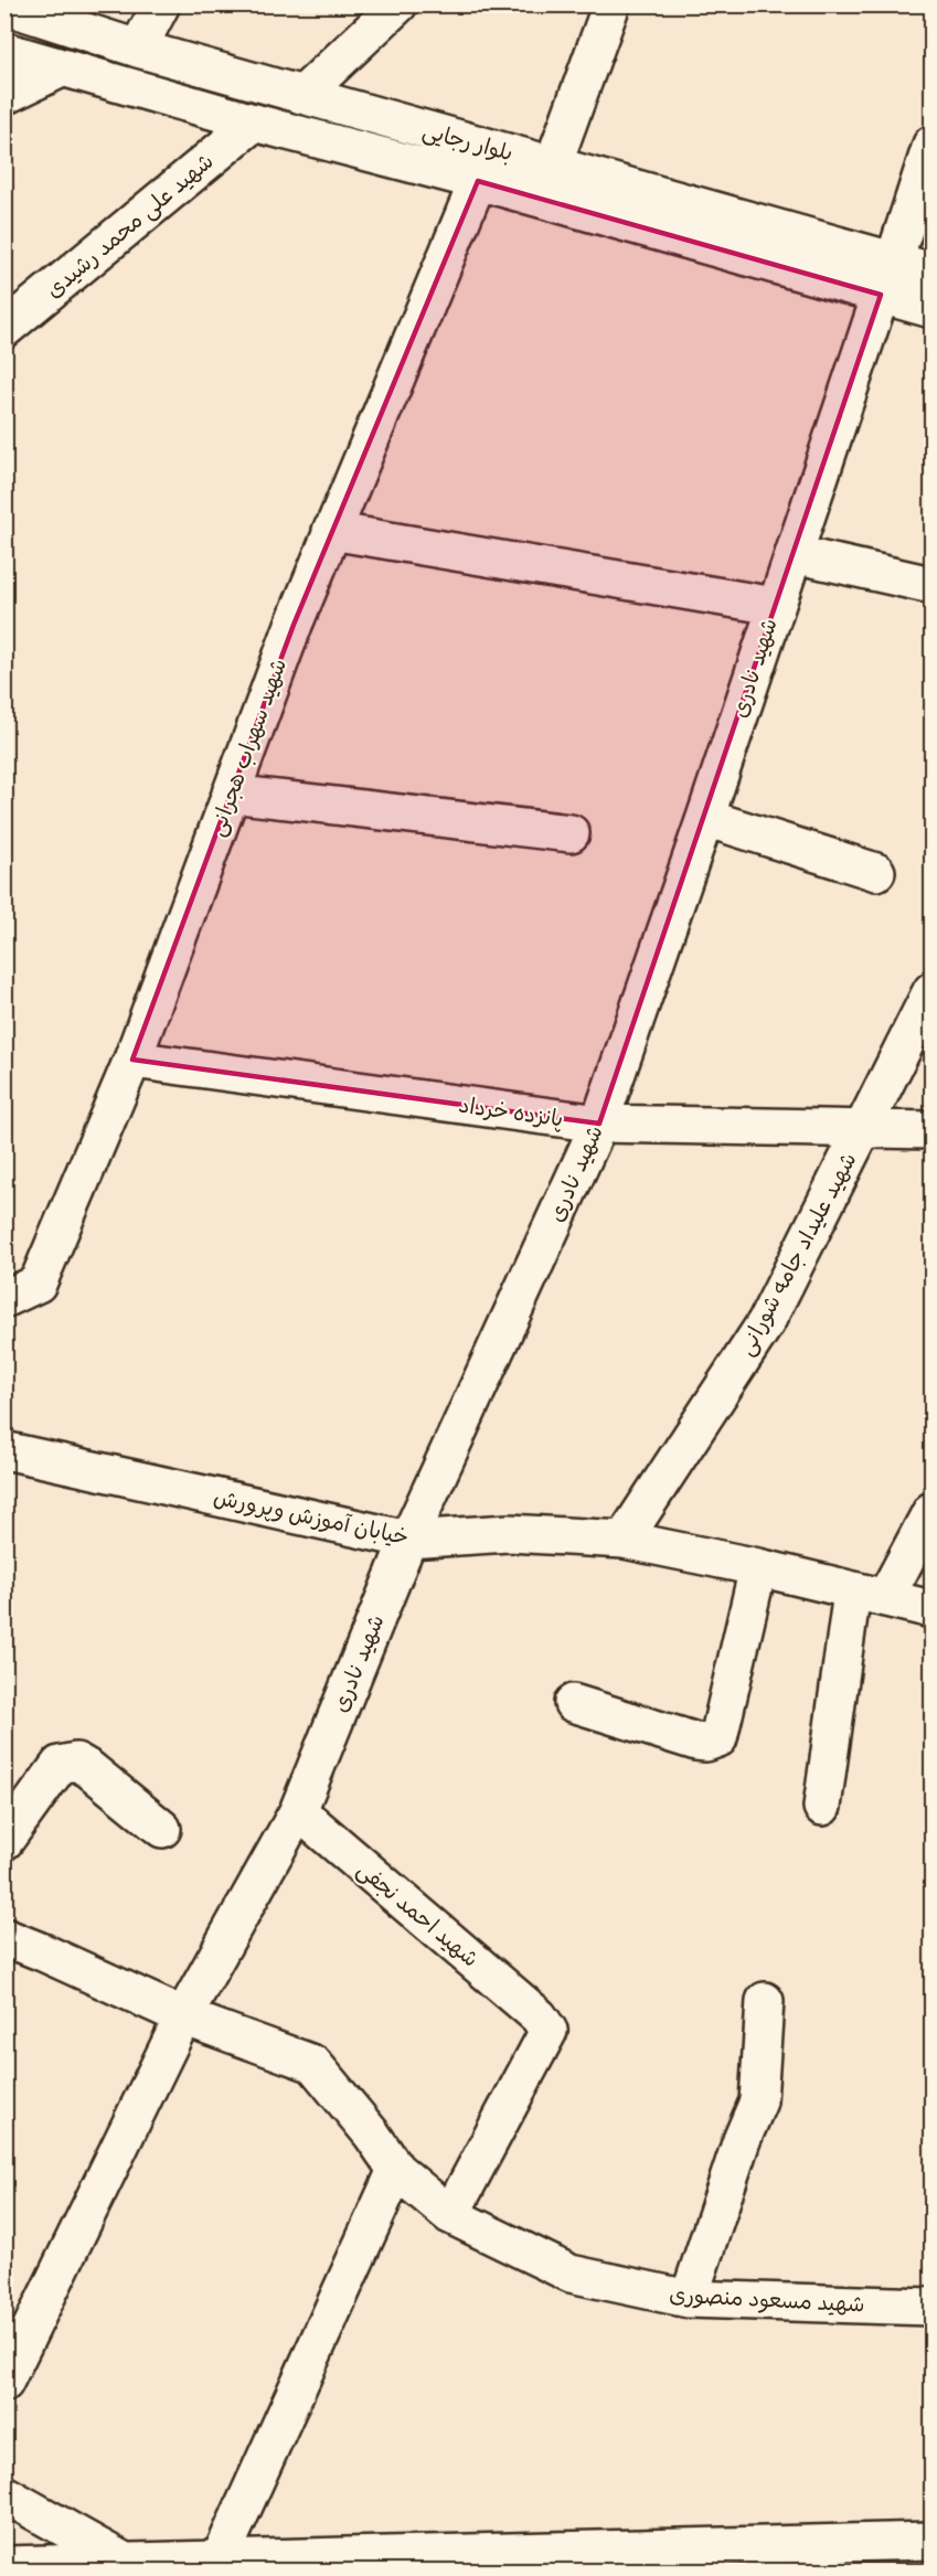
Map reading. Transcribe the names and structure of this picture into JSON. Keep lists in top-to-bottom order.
{
  "streets": {
    "street": [
      "بلوار رجایی",
      "شهید علی محمد رشیدی",
      "شهید نادری",
      "شهید سهراب هجرانی",
      "پانزده خرداد",
      "شهید علیداد جامه شورانی",
      "خیابان آموزش وپرورش",
      "شهید احمد نجفی",
      "شهید مسعود منصوری"
    ]
  },
  "crossings": [
    ["بلوار رجایی", "شهید علی محمد رشیدی"],
    ["بلوار رجایی", "شهید نادری"],
    ["بلوار رجایی", "شهید سهراب هجرانی"],
    ["شهید نادری", "پانزده خرداد"],
    ["شهید نادری", "خیابان آموزش وپرورش"],
    ["شهید نادری", "شهید احمد نجفی"],
    ["شهید نادری", "شهید مسعود منصوری"],
    ["شهید سهراب هجرانی", "پانزده خرداد"],
    ["پانزده خرداد", "شهید علیداد جامه شورانی"],
    ["شهید علیداد جامه شورانی", "خیابان آموزش وپرورش"],
    ["شهید احمد نجفی", "شهید مسعود منصوری"]
  ]
}
